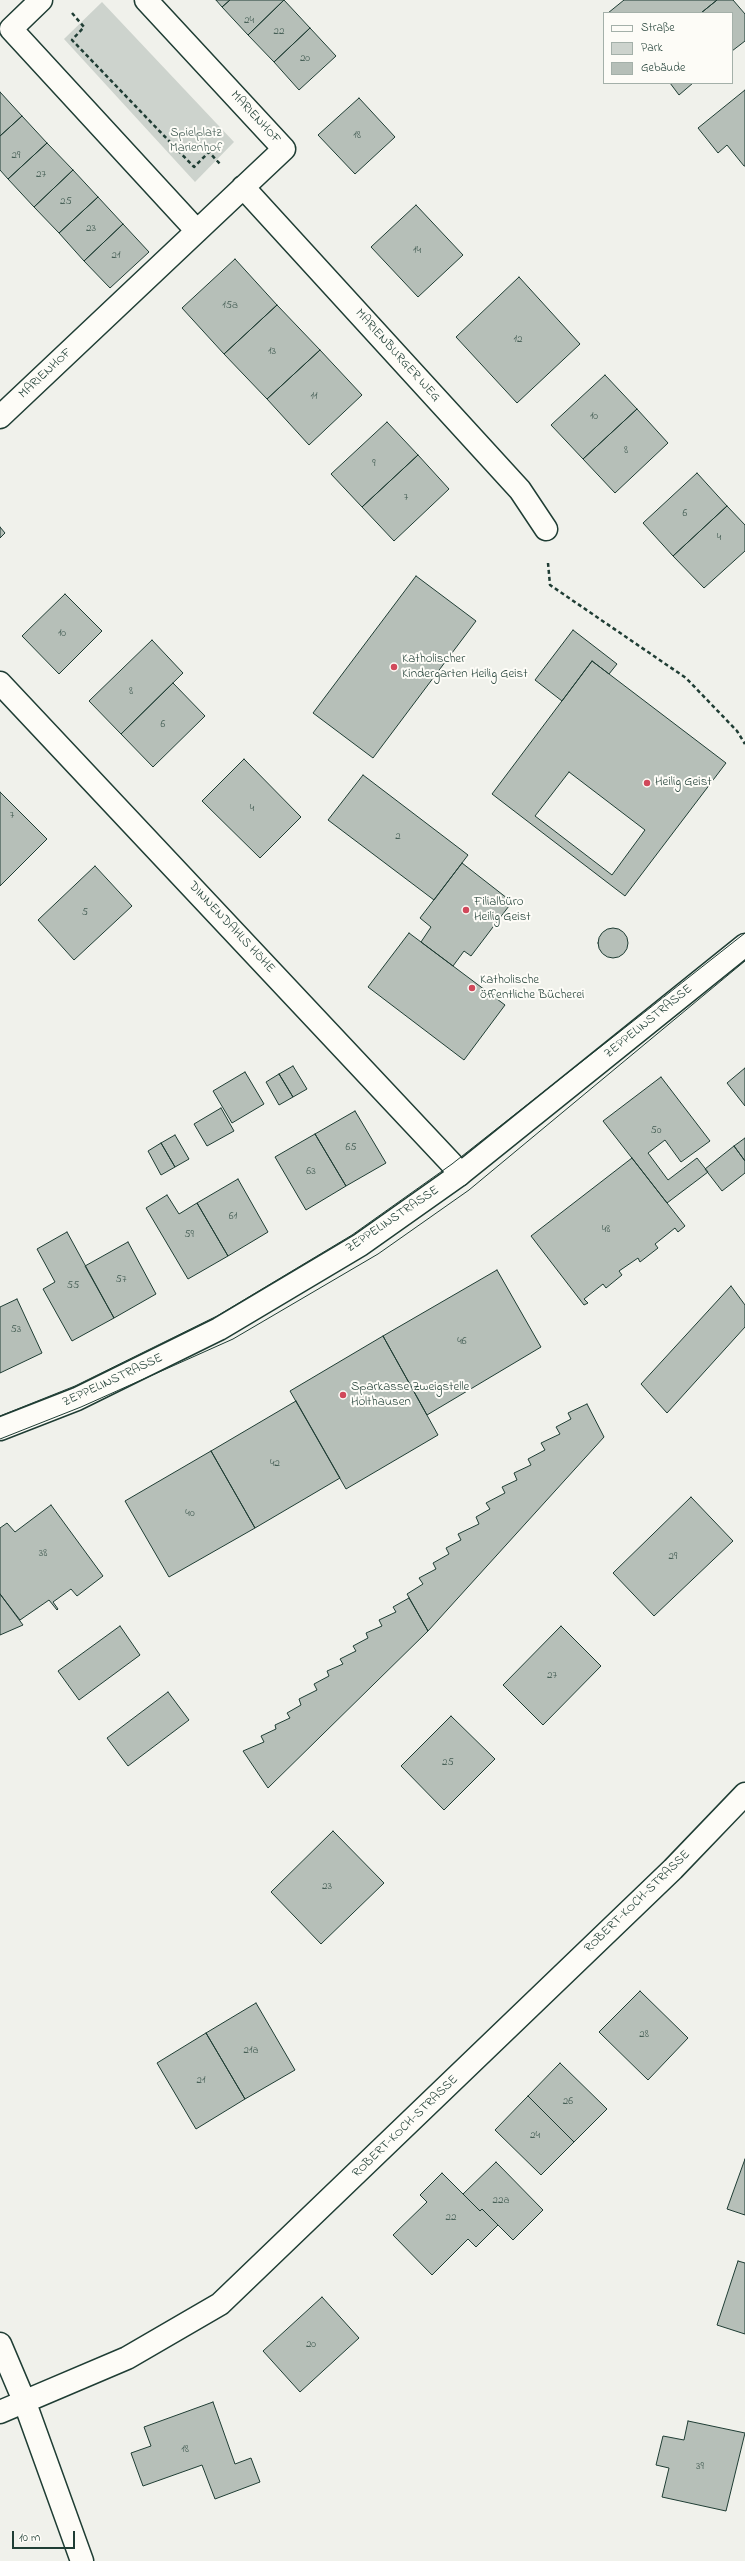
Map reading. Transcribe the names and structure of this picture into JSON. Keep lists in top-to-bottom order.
{
  "streets": {
    "street": [
      "MARIENHOF",
      "MARIENBURGER WEG",
      "DINNENDAHLS HÖHE",
      "ZEPPELINSTRASSE",
      "ROBERT-KOCH-STRASSE"
    ]
  },
  "crossings": [
    ["MARIENHOF", "MARIENBURGER WEG"],
    ["DINNENDAHLS HÖHE", "ZEPPELINSTRASSE"]
  ],
  "parks": ["Spielplatz Marienhof"],
  "places": [
    "Katholischer Kindergarten Heilig Geist",
    "Heilig Geist",
    "Filialbüro Heilig Geist",
    "Katholische öffentliche Bücherei",
    "Sparkasse Zweigstelle Holthausen"
  ],
  "house_numbers": [
    "24",
    "22",
    "20",
    "18",
    "29",
    "27",
    "25",
    "23",
    "14",
    "21",
    "15a",
    "12",
    "13",
    "11",
    "10",
    "8",
    "9",
    "7",
    "6",
    "4",
    "10",
    "8",
    "6",
    "4",
    "7",
    "2",
    "5",
    "50",
    "65",
    "63",
    "61",
    "48",
    "59",
    "57",
    "55",
    "53",
    "46",
    "42",
    "40",
    "38",
    "29",
    "27",
    "25",
    "23",
    "28",
    "21a",
    "21",
    "26",
    "24",
    "22a",
    "22",
    "20",
    "18",
    "39"
  ],
  "legend": ["Straße", "Park", "Gebäude"],
  "scale_bar": "10 m"
}
